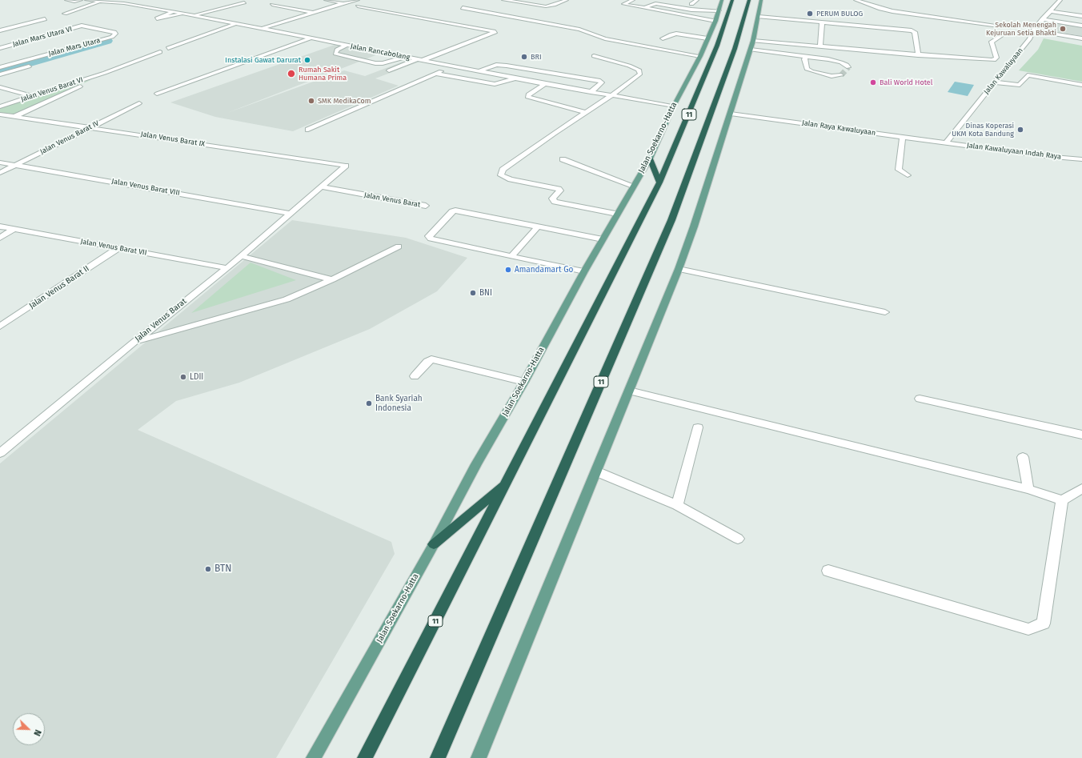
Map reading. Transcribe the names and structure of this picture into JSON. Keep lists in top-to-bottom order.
{
  "streets": {
    "highway": ["11"],
    "main road": ["Jalan Soekarno-Hatta"],
    "street": [
      "Jalan Mars Utara VI",
      "Jalan Mars Utara",
      "Jalan Rancabolang",
      "Jalan Kawaluyaan",
      "Jalan Venus Barat VI",
      "Jalan Raya Kawaluyaan",
      "Jalan Venus Barat IV",
      "Jalan Venus Barat IX",
      "Jalan Kawaluyaan Indah Raya",
      "Jalan Venus Barat VIII",
      "Jalan Venus Barat",
      "Jalan Venus Barat VII",
      "Jalan Venus Barat II"
    ]
  },
  "crossings": [
    ["Jalan Mars Utara VI", "Jalan Mars Utara"],
    ["Jalan Rancabolang", "Jalan Soekarno-Hatta"],
    ["Jalan Kawaluyaan", "Jalan Raya Kawaluyaan"],
    ["Jalan Kawaluyaan", "Jalan Kawaluyaan Indah Raya"],
    ["Jalan Venus Barat VI", "Jalan Venus Barat IX"],
    ["Jalan Raya Kawaluyaan", "Jalan Kawaluyaan Indah Raya"],
    ["Jalan Venus Barat IV", "Jalan Venus Barat IX"],
    ["Jalan Venus Barat IV", "Jalan Venus Barat VIII"],
    ["Jalan Venus Barat IX", "Jalan Venus Barat"],
    ["Jalan Venus Barat VIII", "Jalan Venus Barat"],
    ["Jalan Venus Barat", "Jalan Venus Barat VII"],
    ["Jalan Venus Barat VII", "Jalan Venus Barat II"]
  ],
  "places": [
    "PERUM BULOG",
    "Sekolah Menengah Kejuruan Setia Bhakti",
    "BRI",
    "Instalasi Gawat Darurat",
    "Rumah Sakit Humana Prima",
    "Bali World Hotel",
    "SMK MedikaCom",
    "Dinas Koperasi UKM Kota Bandung",
    "Amandamart Go",
    "BNI",
    "LDII",
    "Bank Syariah Indonesia",
    "BTN"
  ],
  "north": "bottom right"
}
